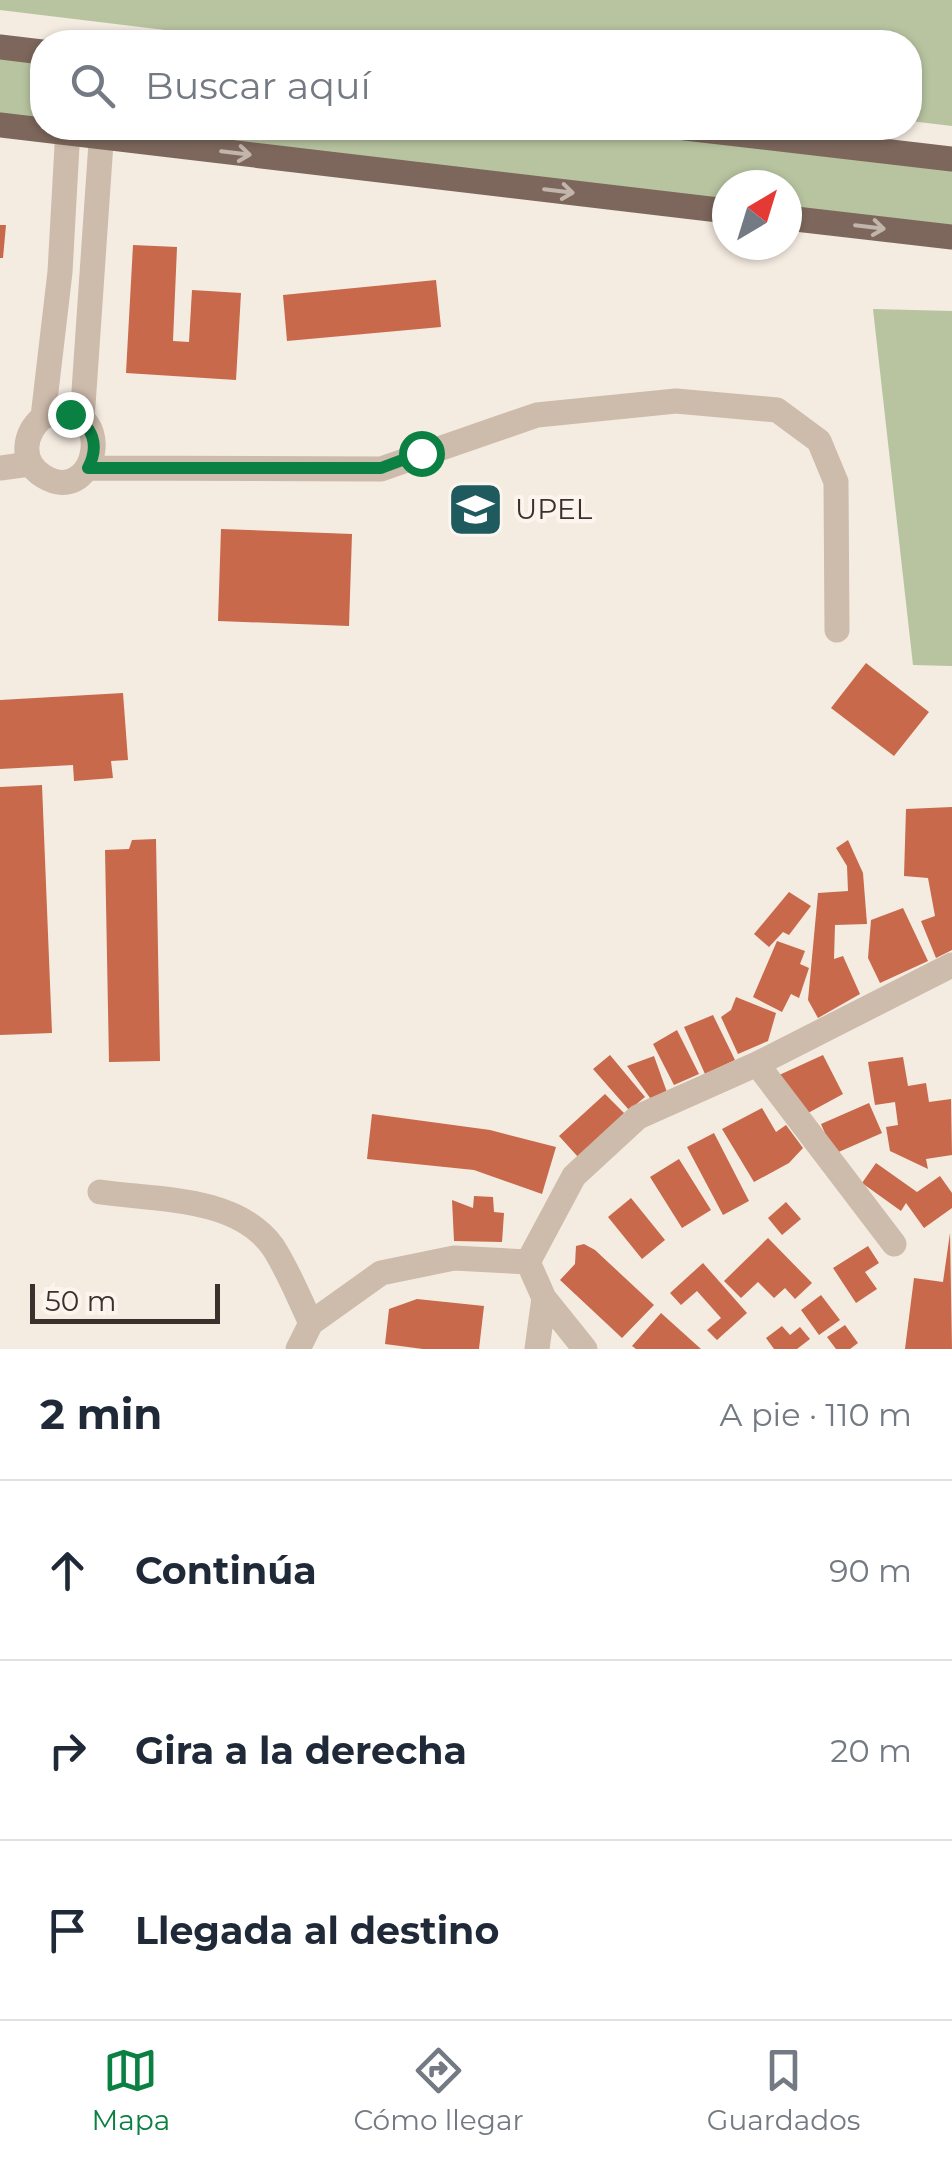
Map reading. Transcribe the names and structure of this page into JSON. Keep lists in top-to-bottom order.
{
  "places": {
    "school or university": ["UPEL"]
  },
  "scale_bar": "50 m",
  "north": "top right",
  "page": {
    "search": "Buscar aquí",
    "scale": "50 m",
    "heading": ["2 min", "A pie · 110 m"],
    "list": [
      ["Continúa", "90 m"],
      ["Gira a la derecha", "20 m"],
      "Llegada al destino"
    ],
    "nav": ["Mapa", "Cómo llegar", "Guardados"]
  }
}
